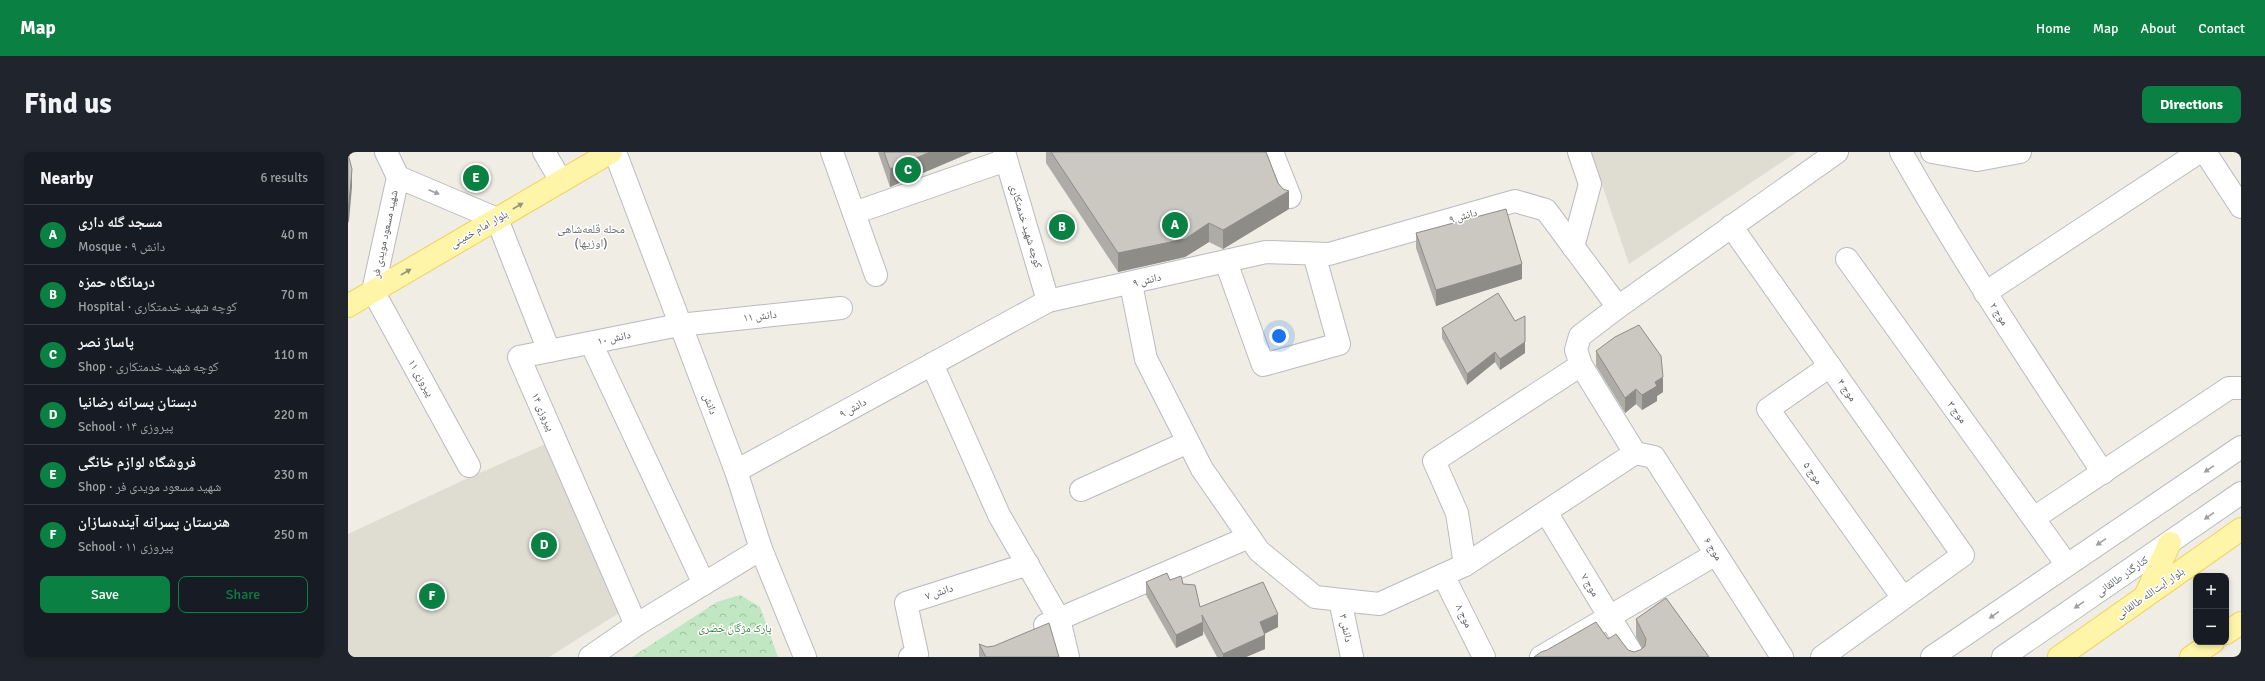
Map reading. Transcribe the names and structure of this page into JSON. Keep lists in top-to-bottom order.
{
  "streets": {
    "main road": ["بلوار امام خمینی", "بلوار آیت‌الله طالقانی"],
    "street": [
      "دانش ۹",
      "کوچه شهید خدمتکاری",
      "شهید مسعود مویدی فر",
      "موج ۲",
      "دانش ۱۱",
      "دانش ۱۰",
      "پیروزی ۱۱",
      "موج ۴",
      "دانش",
      "پیروزی ۱۴",
      "موج ۳",
      "موج ۵",
      "موج ۶",
      "کنارگذر طالقانی",
      "موج ۷",
      "دانش ۷",
      "موج ۸",
      "دانش ۳"
    ]
  },
  "crossings": [
    ["دانش ۹", "کوچه شهید خدمتکاری"],
    ["دانش ۹", "دانش"],
    ["بلوار امام خمینی", "شهید مسعود مویدی فر"],
    ["بلوار امام خمینی", "پیروزی ۱۱"],
    ["شهید مسعود مویدی فر", "پیروزی ۱۱"],
    ["دانش ۱۱", "دانش ۱۰"],
    ["دانش ۱۱", "دانش"],
    ["دانش ۱۰", "دانش"],
    ["دانش ۱۰", "پیروزی ۱۴"],
    ["موج ۴", "موج ۵"]
  ],
  "one_way": ["بلوار امام خمینی", "شهید مسعود مویدی فر"],
  "districts": ["محله قلعه‌شاهی (اوزیها)"],
  "parks": ["پارک مژگان خضری"],
  "page": {
    "header": "Map",
    "nav": [
      "Home",
      "Map",
      "About",
      "Contact"
    ],
    "buttons": [
      "Directions",
      ["Save", "Share"]
    ],
    "title": "Find us",
    "heading": ["Nearby", "6 results"],
    "pins": [
      "C",
      "E",
      "A",
      "B",
      "D",
      "F"
    ],
    "list": [
      {
        "mark": "A",
        "name": "مسجد گله داری",
        "note": "Mosque · دانش ۹",
        "value": "40 m"
      },
      {
        "mark": "B",
        "name": "درمانگاه حمزه",
        "note": "Hospital · کوچه شهید خدمتکاری",
        "value": "70 m"
      },
      {
        "mark": "C",
        "name": "پاساژ نصر",
        "note": "Shop · کوچه شهید خدمتکاری",
        "value": "110 m"
      },
      {
        "mark": "D",
        "name": "دبستان پسرانه رضانیا",
        "note": "School · پیروزی ۱۴",
        "value": "220 m"
      },
      {
        "mark": "E",
        "name": "فروشگاه لوازم خانگی",
        "note": "Shop · شهید مسعود مویدی فر",
        "value": "230 m"
      },
      {
        "mark": "F",
        "name": "هنرستان پسرانه آینده‌سازان",
        "note": "School · پیروزی ۱۱",
        "value": "250 m"
      }
    ],
    "map_buttons": ["+", "−"]
  }
}
